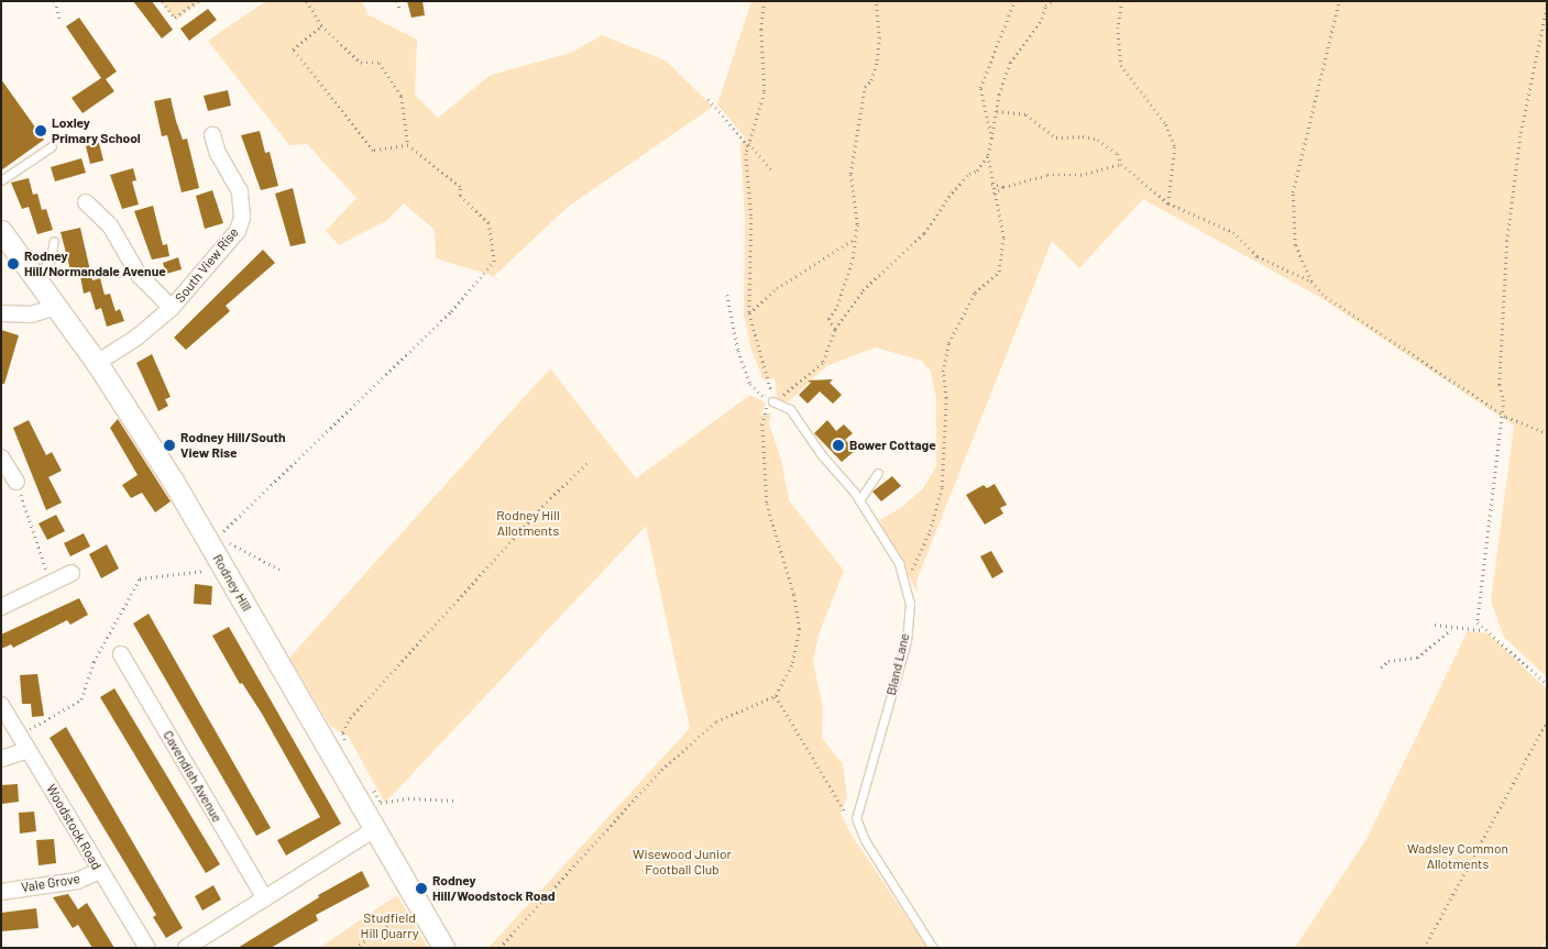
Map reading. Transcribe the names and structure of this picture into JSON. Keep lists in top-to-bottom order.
{
  "streets": {
    "street": [
      "South View Rise",
      "Rodney Hill",
      "Cavendish Avenue",
      "Woodstock Road",
      "Vale Grove"
    ],
    "lane": ["Bland Lane"]
  },
  "crossings": [
    ["South View Rise", "Rodney Hill"],
    ["Woodstock Road", "Vale Grove"]
  ],
  "parks": [
    "Rodney Hill Allotments",
    "Wadsley Common Allotments",
    "Wisewood Junior Football Club",
    "Studfield Hill Quarry"
  ],
  "places": [
    "Loxley Primary School",
    "Rodney Hill/Normandale Avenue",
    "Rodney Hill/South View Rise",
    "Bower Cottage",
    "Rodney Hill/Woodstock Road"
  ]
}
